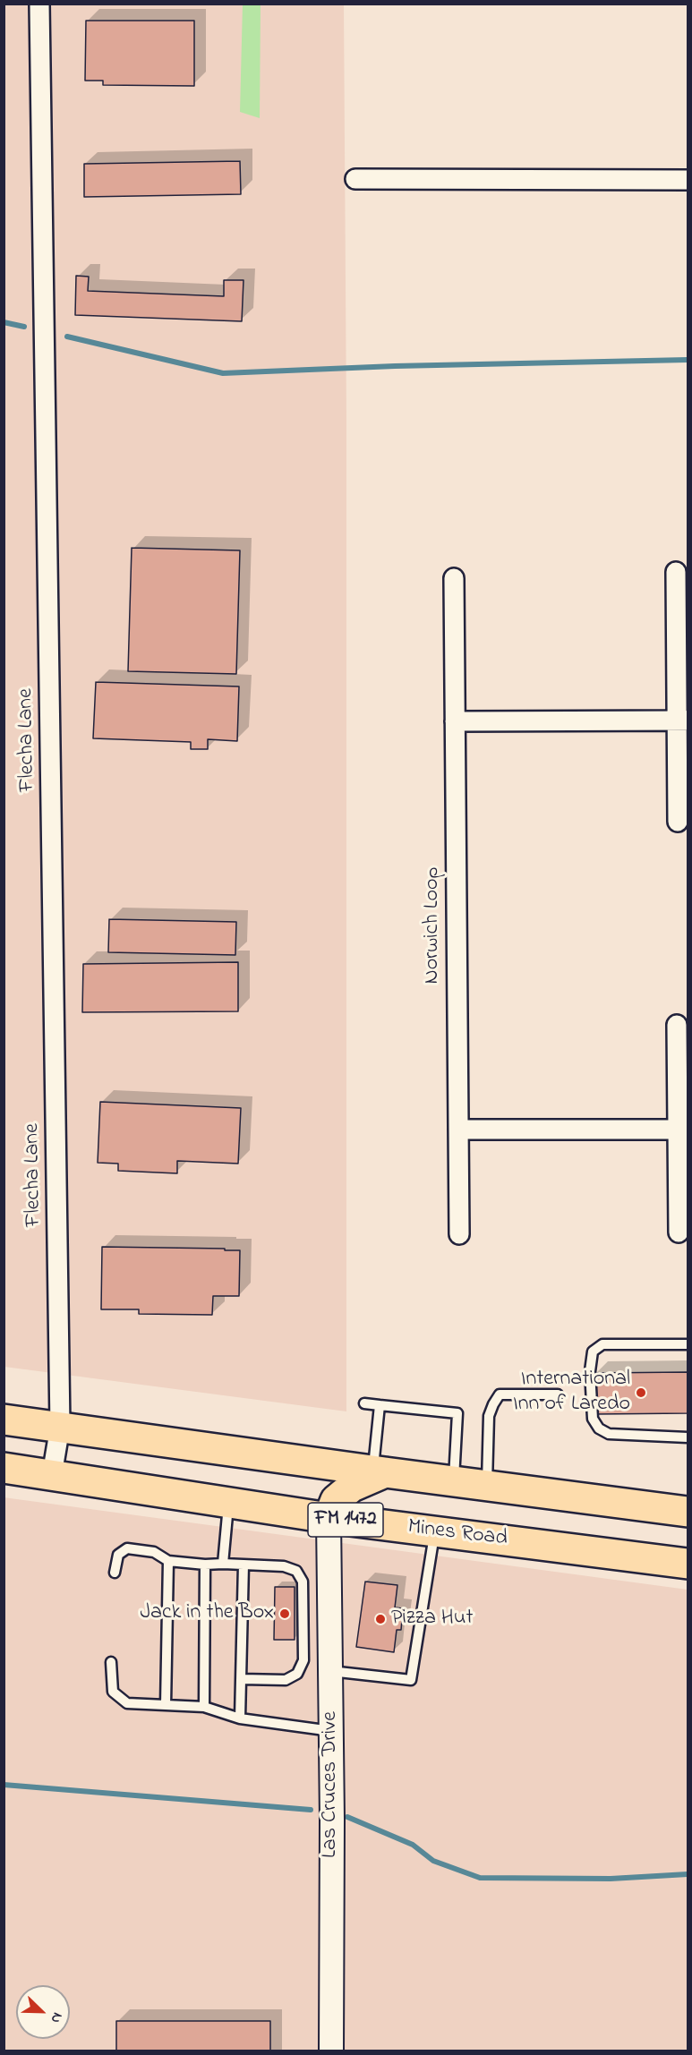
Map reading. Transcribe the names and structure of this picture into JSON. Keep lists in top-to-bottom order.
{
  "streets": {
    "main road": ["FM 1472", "Mines Road"],
    "street": ["Flecha Lane", "Norwich Loop", "Las Cruces Drive"]
  },
  "crossings": [
    ["Flecha Lane", "FM 1472"],
    ["Flecha Lane", "Mines Road"],
    ["Mines Road", "Las Cruces Drive"]
  ],
  "places": ["International Inn of Laredo", "Jack in the Box", "Pizza Hut"],
  "north": "bottom right"
}
